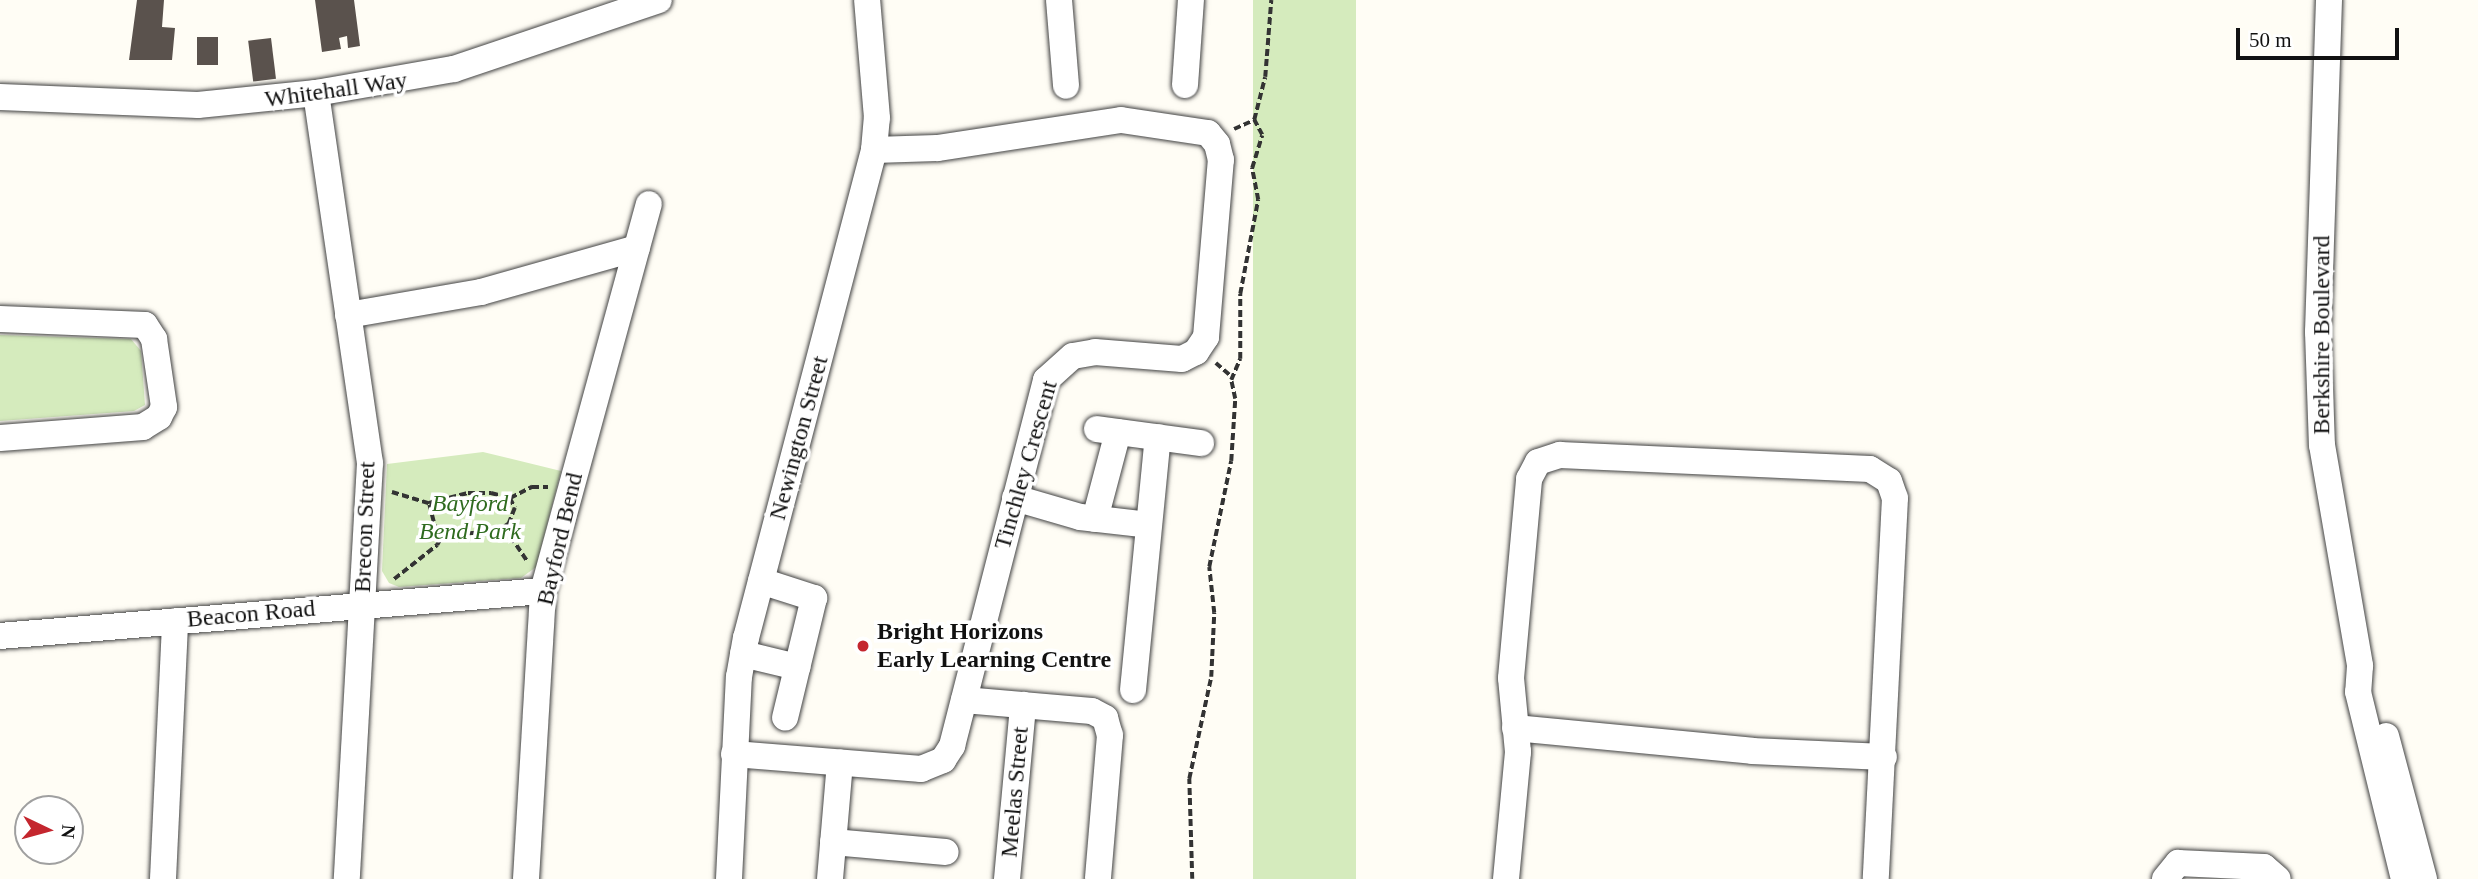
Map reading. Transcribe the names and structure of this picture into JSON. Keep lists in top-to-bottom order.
{
  "streets": {
    "street": [
      "Whitehall Way",
      "Berkshire Boulevard",
      "Newington Street",
      "Tinchley Crescent",
      "Brecon Street",
      "Bayford Bend",
      "Beacon Road",
      "Meelas Street"
    ]
  },
  "crossings": [
    ["Whitehall Way", "Brecon Street"],
    ["Newington Street", "Tinchley Crescent"],
    ["Brecon Street", "Beacon Road"],
    ["Bayford Bend", "Beacon Road"]
  ],
  "parks": ["Bayford Bend Park"],
  "places": ["Bright Horizons Early Learning Centre"],
  "scale_bar": "50 m",
  "north": "right"
}
